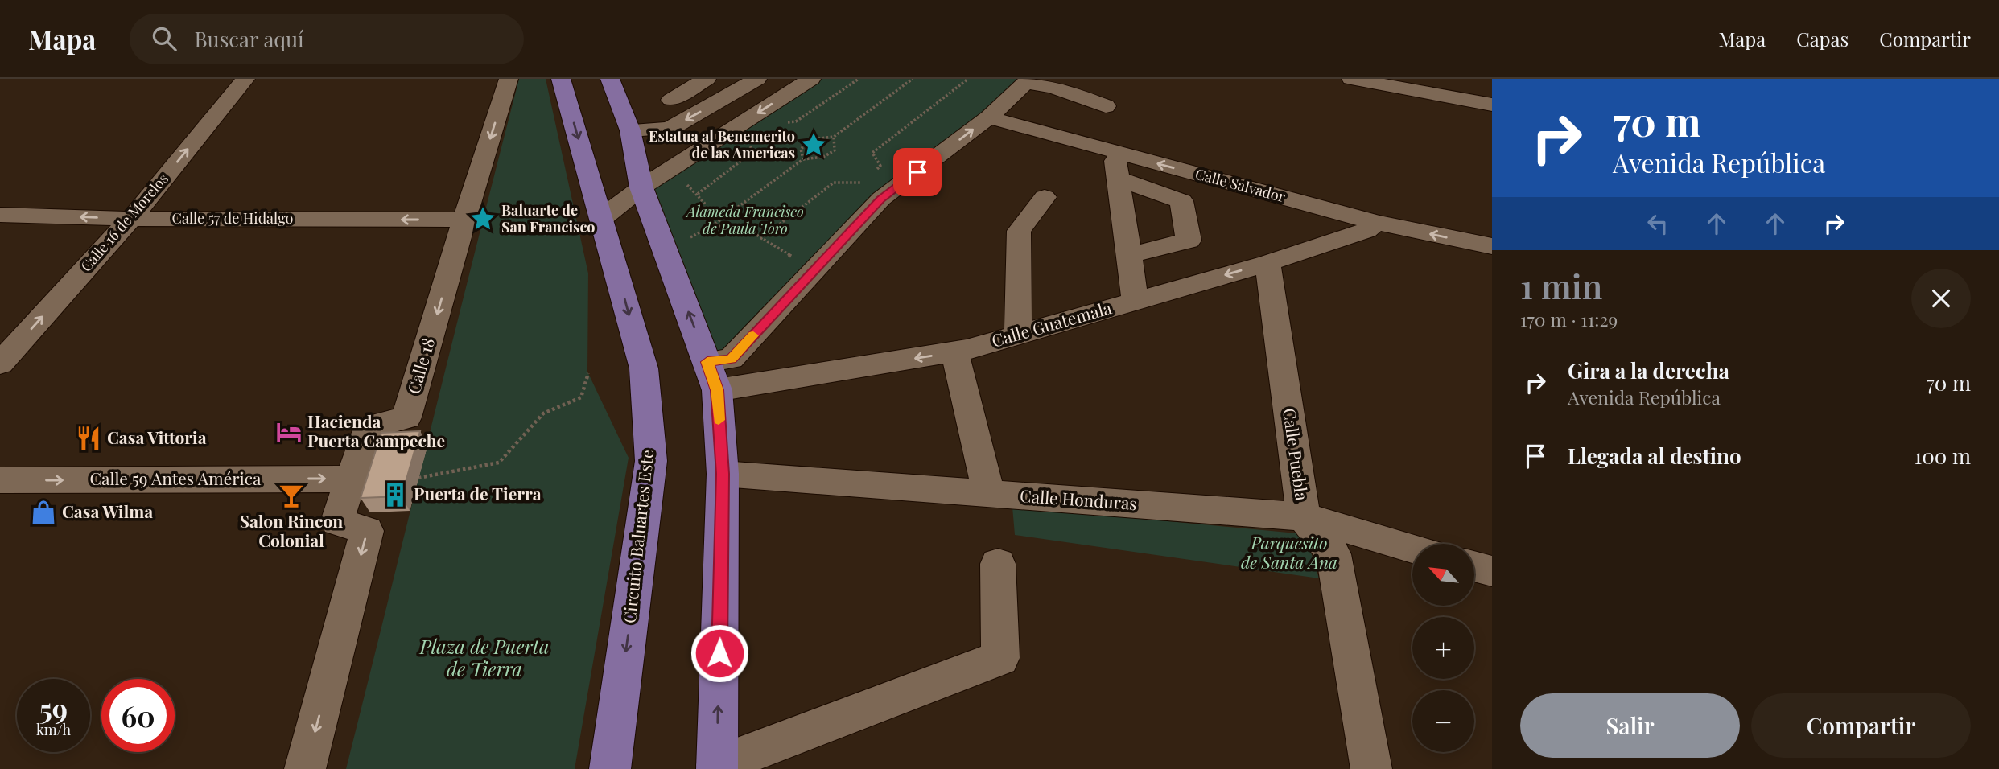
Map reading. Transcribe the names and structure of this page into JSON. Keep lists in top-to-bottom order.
{
  "streets": {
    "main road": ["Circuito Baluartes Este"],
    "street": [
      "Calle Salvador",
      "Calle 57 de Hidalgo",
      "Calle 16 de Morelos",
      "Calle Guatemala",
      "Calle 18",
      "Calle Puebla",
      "Calle 59 Antes América",
      "Calle Honduras"
    ]
  },
  "crossings": [
    ["Calle Salvador", "Calle Guatemala"],
    ["Calle 57 de Hidalgo", "Calle 16 de Morelos"],
    ["Calle 57 de Hidalgo", "Calle 18"],
    ["Calle Guatemala", "Calle Puebla"],
    ["Calle 18", "Calle 59 Antes América"],
    ["Calle Puebla", "Calle Honduras"]
  ],
  "one_way": [
    "Calle Salvador",
    "Calle 57 de Hidalgo",
    "Calle 16 de Morelos",
    "Calle 18",
    "Calle 59 Antes América"
  ],
  "parks": ["Alameda Francisco de Paula Toro", "Parquesito de Santa Ana", "Plaza de Puerta de Tierra"],
  "places": {
    "place": ["Estatua al Benemerito de las Americas", "Baluarte de San Francisco"],
    "hotel": ["Hacienda Puerta Campeche"],
    "restaurant": ["Casa Vittoria"],
    "building": ["Puerta de Tierra"],
    "bar": ["Salon Rincon Colonial"],
    "shop": ["Casa Wilma"]
  },
  "north": "top left",
  "page": {
    "header": "Mapa",
    "search": "Buscar aquí",
    "nav": ["Mapa", "Capas", "Compartir"],
    "turn": ["70 m", "Avenida República"],
    "heading": ["1 min", "170 m · 11:29"],
    "list": [
      {
        "name": "Gira a la derecha",
        "note": "Avenida República",
        "value": "70 m"
      },
      {
        "name": "Llegada al destino",
        "value": "100 m"
      }
    ],
    "map_buttons": ["+", "−"],
    "speed": "59 km/h",
    "limit": "60",
    "buttons": ["Salir", "Compartir"]
  }
}
